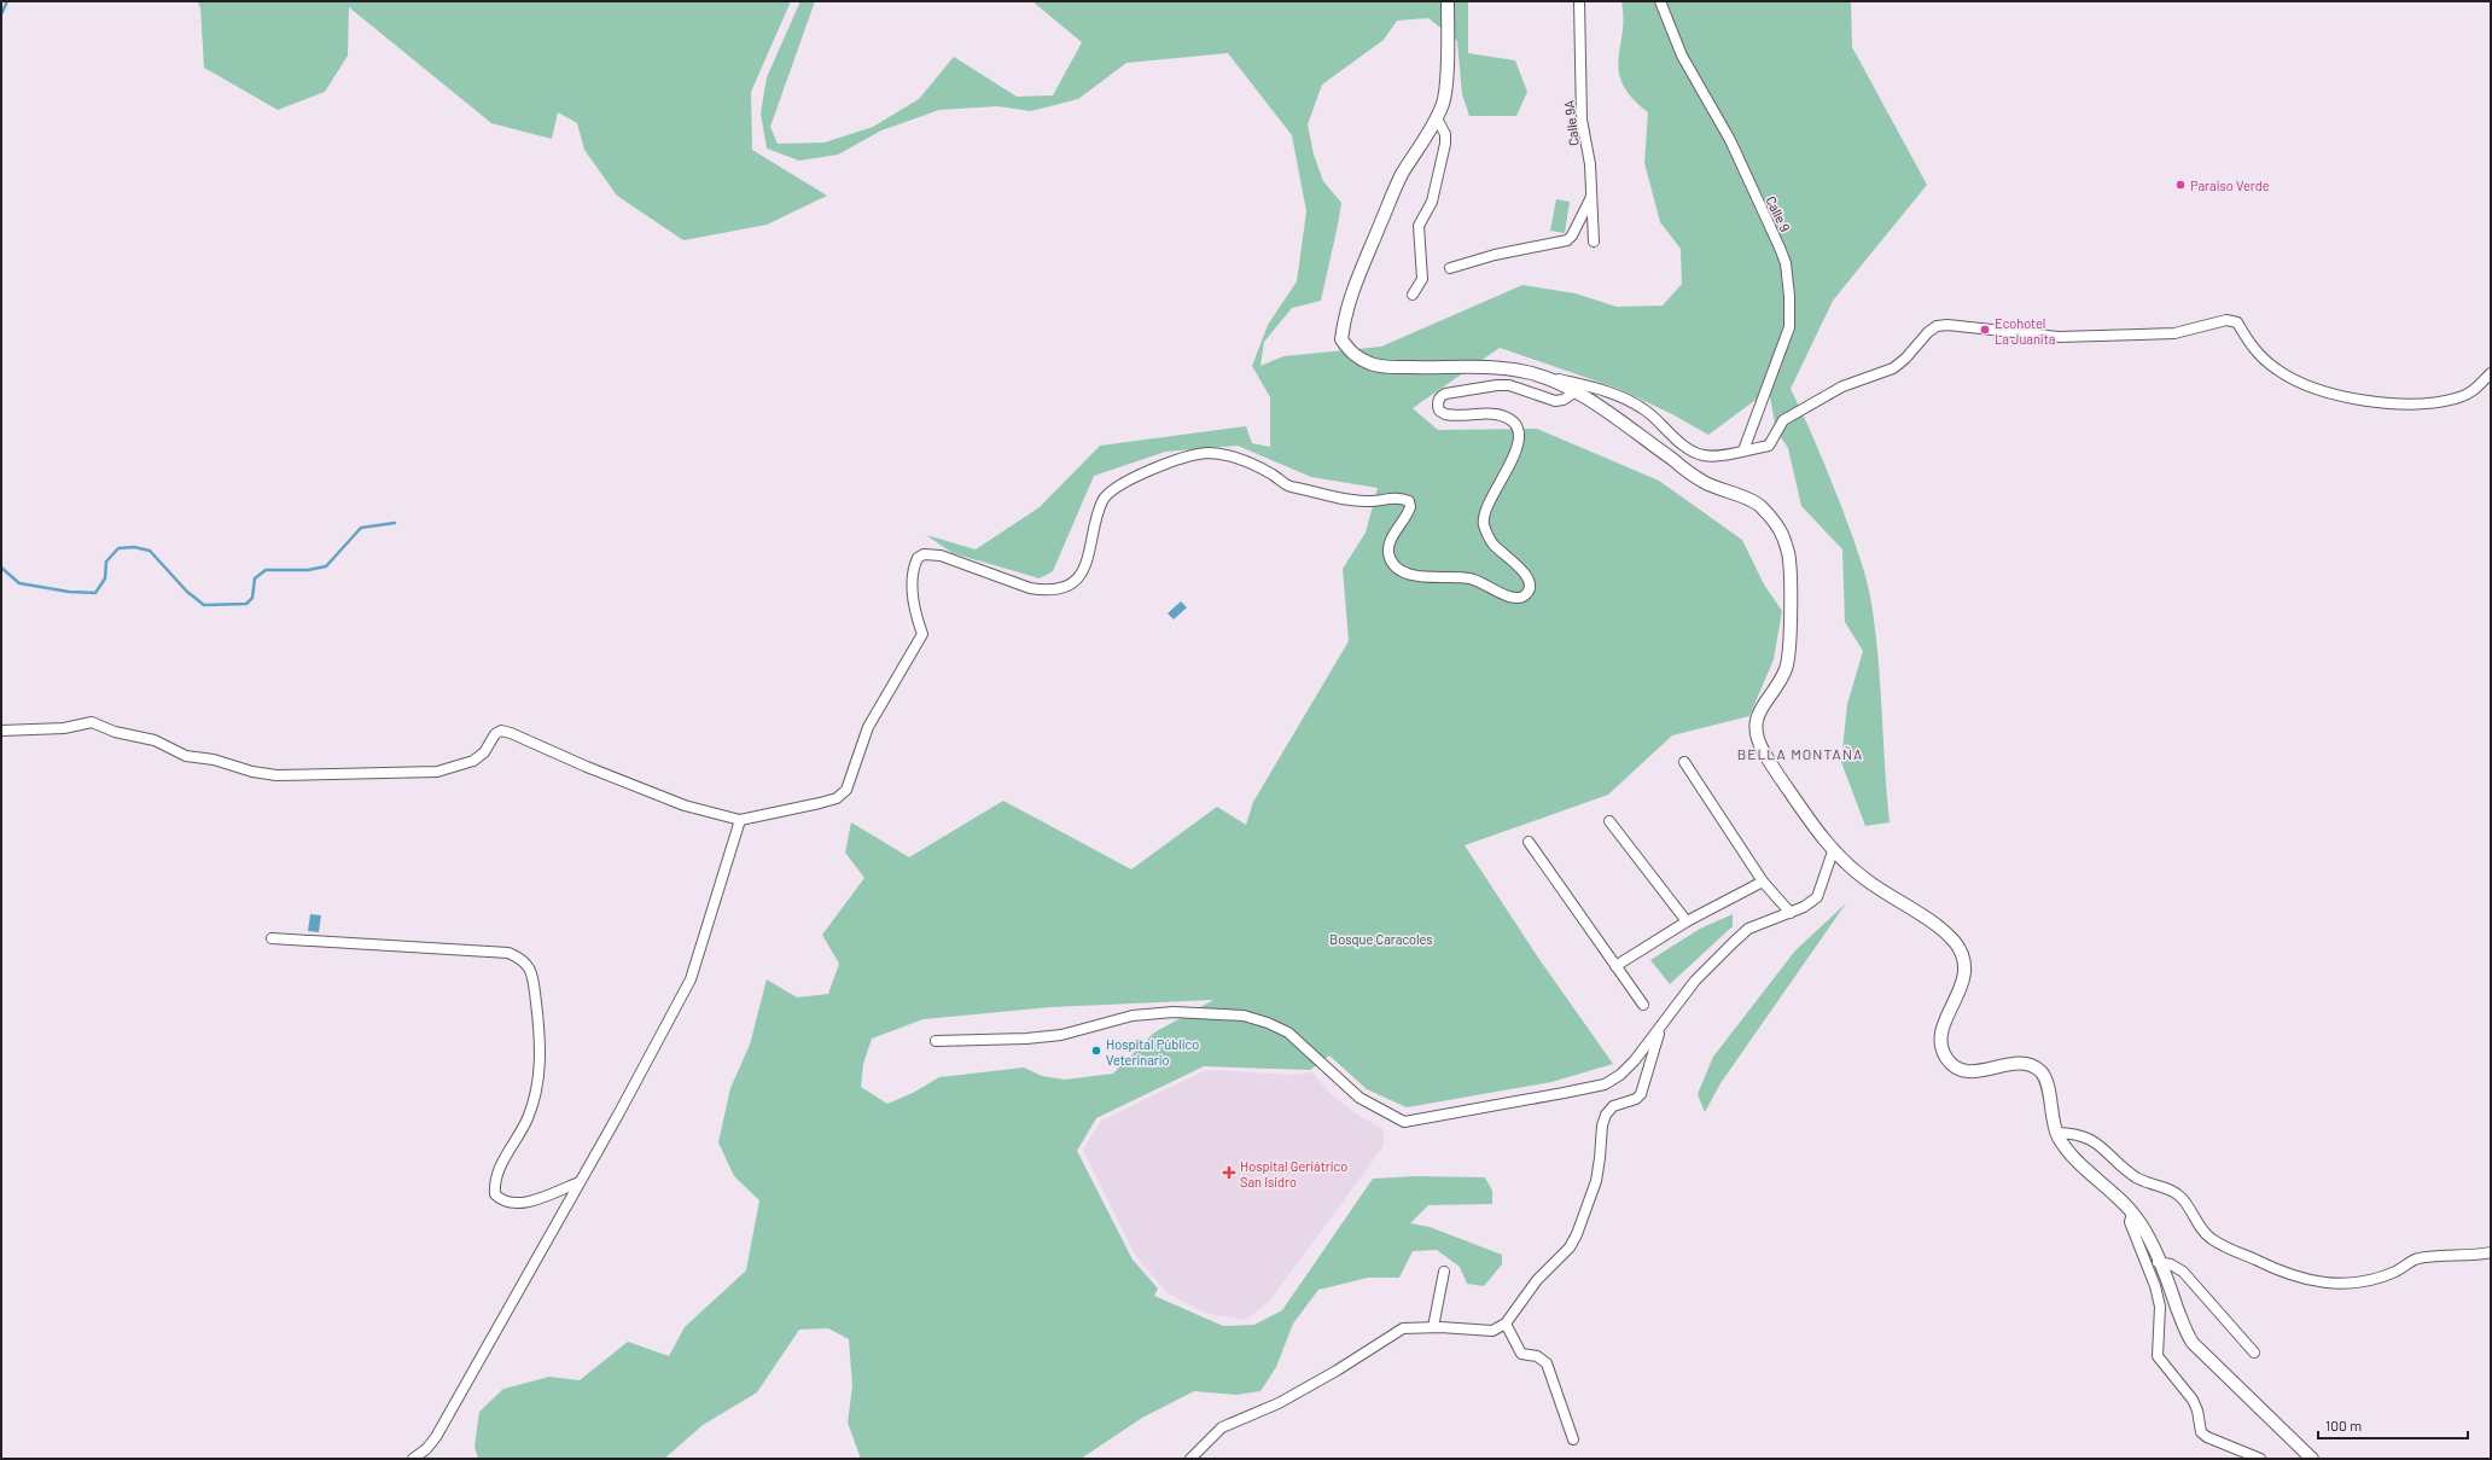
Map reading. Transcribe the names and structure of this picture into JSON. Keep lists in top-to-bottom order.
{
  "streets": {
    "street": ["Calle 9A", "Calle 9"]
  },
  "districts": ["BELLA MONTAÑA"],
  "parks": ["Bosque Caracoles"],
  "places": {
    "other": ["Paraiso Verde", "Ecohotel La Juanita", "Hospital Público Veterinario"],
    "health": ["Hospital Geriátrico San Isidro"]
  },
  "scale_bar": "100 m"
}
